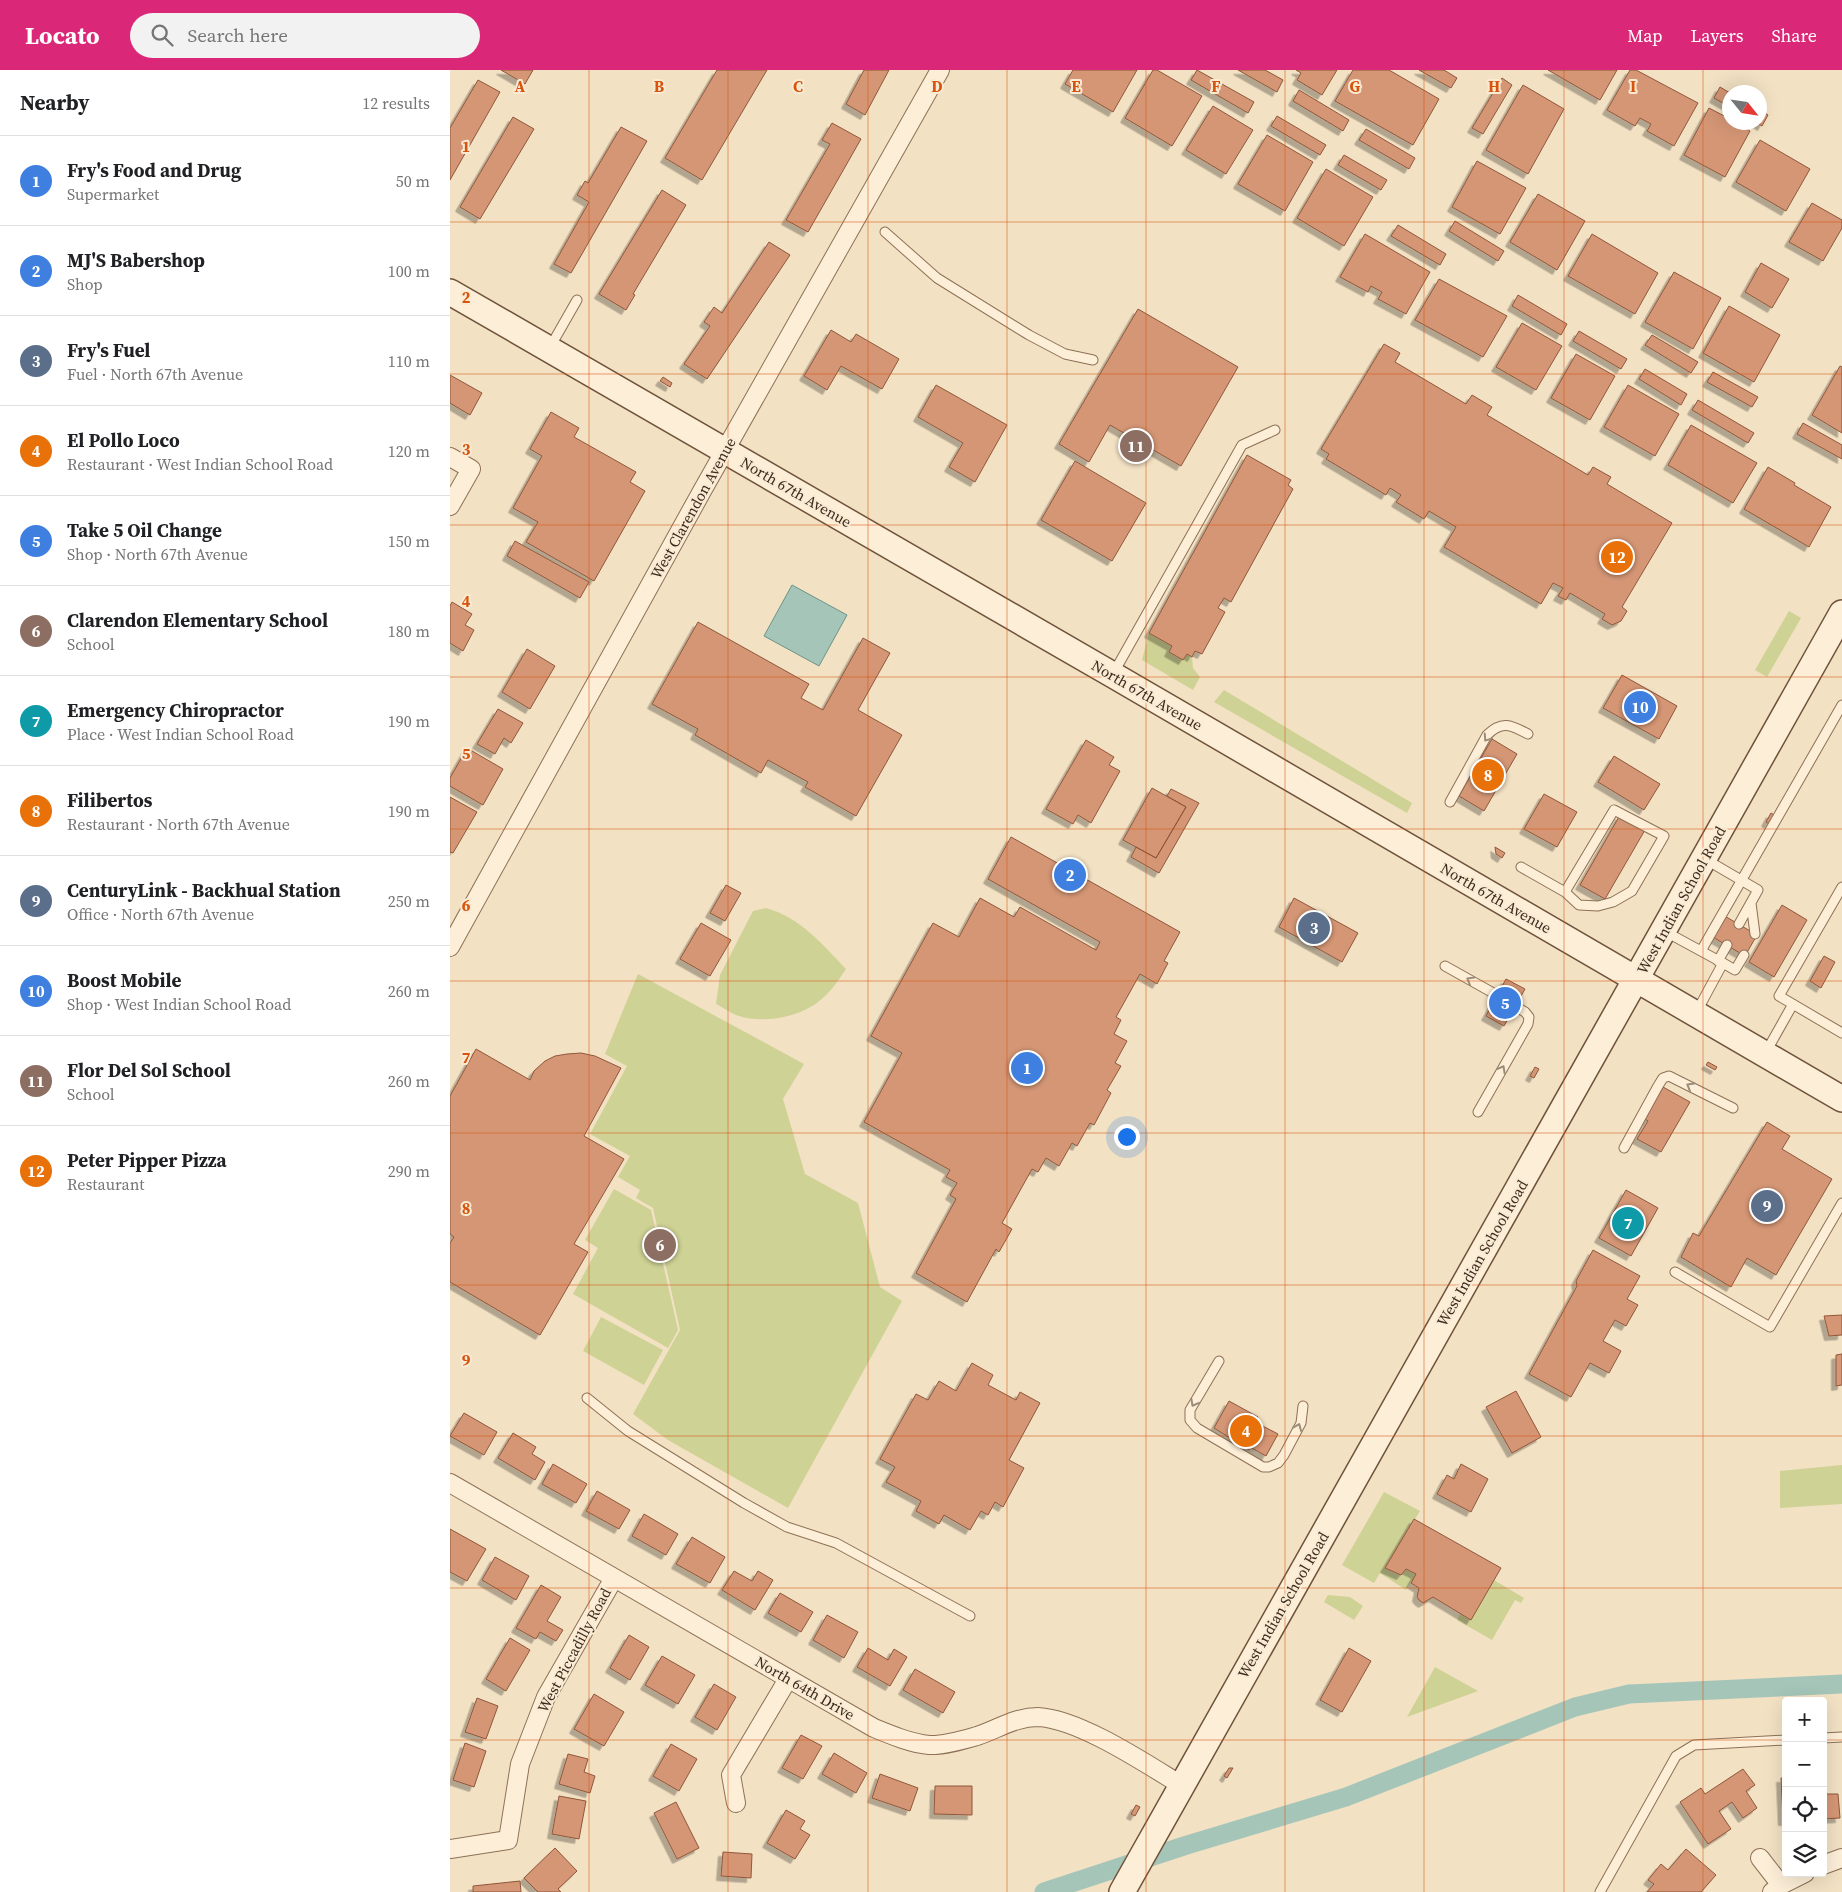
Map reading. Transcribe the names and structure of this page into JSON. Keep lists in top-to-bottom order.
{
  "streets": {
    "main road": ["North 67th Avenue", "West Indian School Road"],
    "street": ["West Clarendon Avenue", "West Piccadilly Road", "North 64th Drive"]
  },
  "crossings": [
    ["North 67th Avenue", "West Clarendon Avenue"],
    ["North 67th Avenue", "West Indian School Road"],
    ["West Indian School Road", "North 64th Drive"],
    ["West Piccadilly Road", "North 64th Drive"]
  ],
  "north": "bottom right",
  "page": {
    "header": "Locato",
    "search": "Search here",
    "nav": ["Map", "Layers", "Share"],
    "heading": ["Nearby", "12 results"],
    "list": [
      {
        "mark": "1",
        "name": "Fry's Food and Drug",
        "note": "Supermarket",
        "value": "50 m"
      },
      {
        "mark": "2",
        "name": "MJ'S Babershop",
        "note": "Shop",
        "value": "100 m"
      },
      {
        "mark": "3",
        "name": "Fry's Fuel",
        "note": "Fuel · North 67th Avenue",
        "value": "110 m"
      },
      {
        "mark": "4",
        "name": "El Pollo Loco",
        "note": "Restaurant · West Indian School Road",
        "value": "120 m"
      },
      {
        "mark": "5",
        "name": "Take 5 Oil Change",
        "note": "Shop · North 67th Avenue",
        "value": "150 m"
      },
      {
        "mark": "6",
        "name": "Clarendon Elementary School",
        "note": "School",
        "value": "180 m"
      },
      {
        "mark": "7",
        "name": "Emergency Chiropractor",
        "note": "Place · West Indian School Road",
        "value": "190 m"
      },
      {
        "mark": "8",
        "name": "Filibertos",
        "note": "Restaurant · North 67th Avenue",
        "value": "190 m"
      },
      {
        "mark": "9",
        "name": "CenturyLink - Backhual Station",
        "note": "Office · North 67th Avenue",
        "value": "250 m"
      },
      {
        "mark": "10",
        "name": "Boost Mobile",
        "note": "Shop · West Indian School Road",
        "value": "260 m"
      },
      {
        "mark": "11",
        "name": "Flor Del Sol School",
        "note": "School",
        "value": "260 m"
      },
      {
        "mark": "12",
        "name": "Peter Pipper Pizza",
        "note": "Restaurant",
        "value": "290 m"
      }
    ],
    "pins": [
      "11",
      "12",
      "10",
      "8",
      "2",
      "3",
      "5",
      "1",
      "9",
      "7",
      "6",
      "4"
    ],
    "map_buttons": ["+", "−"]
  },
  "grid": {
    "columns": [
      "A",
      "B",
      "C",
      "D",
      "E",
      "F",
      "G",
      "H",
      "I"
    ],
    "rows": [
      "1",
      "2",
      "3",
      "4",
      "5",
      "6",
      "7",
      "8",
      "9"
    ]
  }
}
